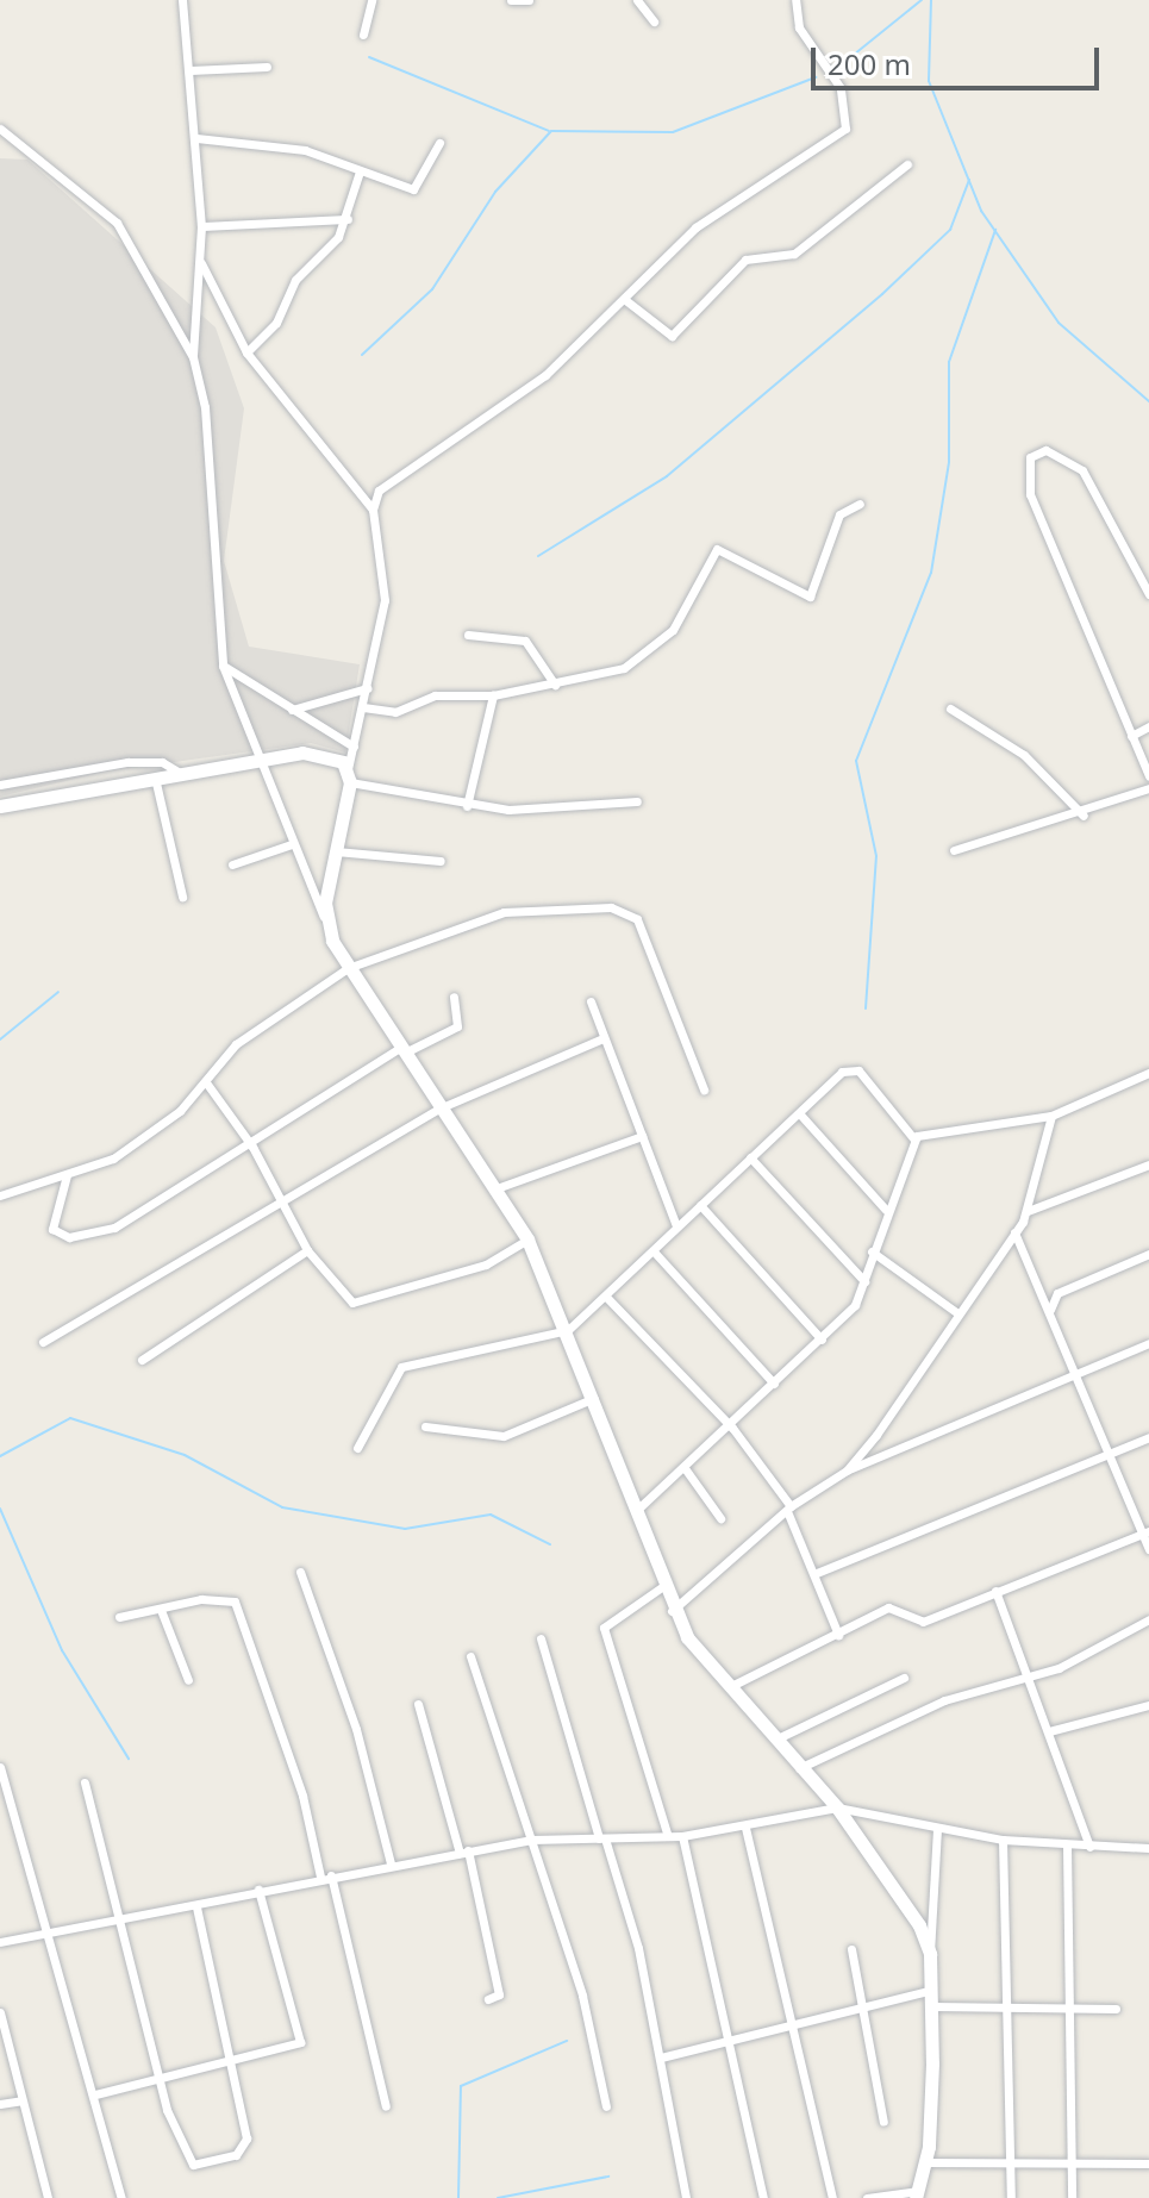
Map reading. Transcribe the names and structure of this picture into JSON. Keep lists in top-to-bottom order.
{
  "scale_bar": "200 m"
}
